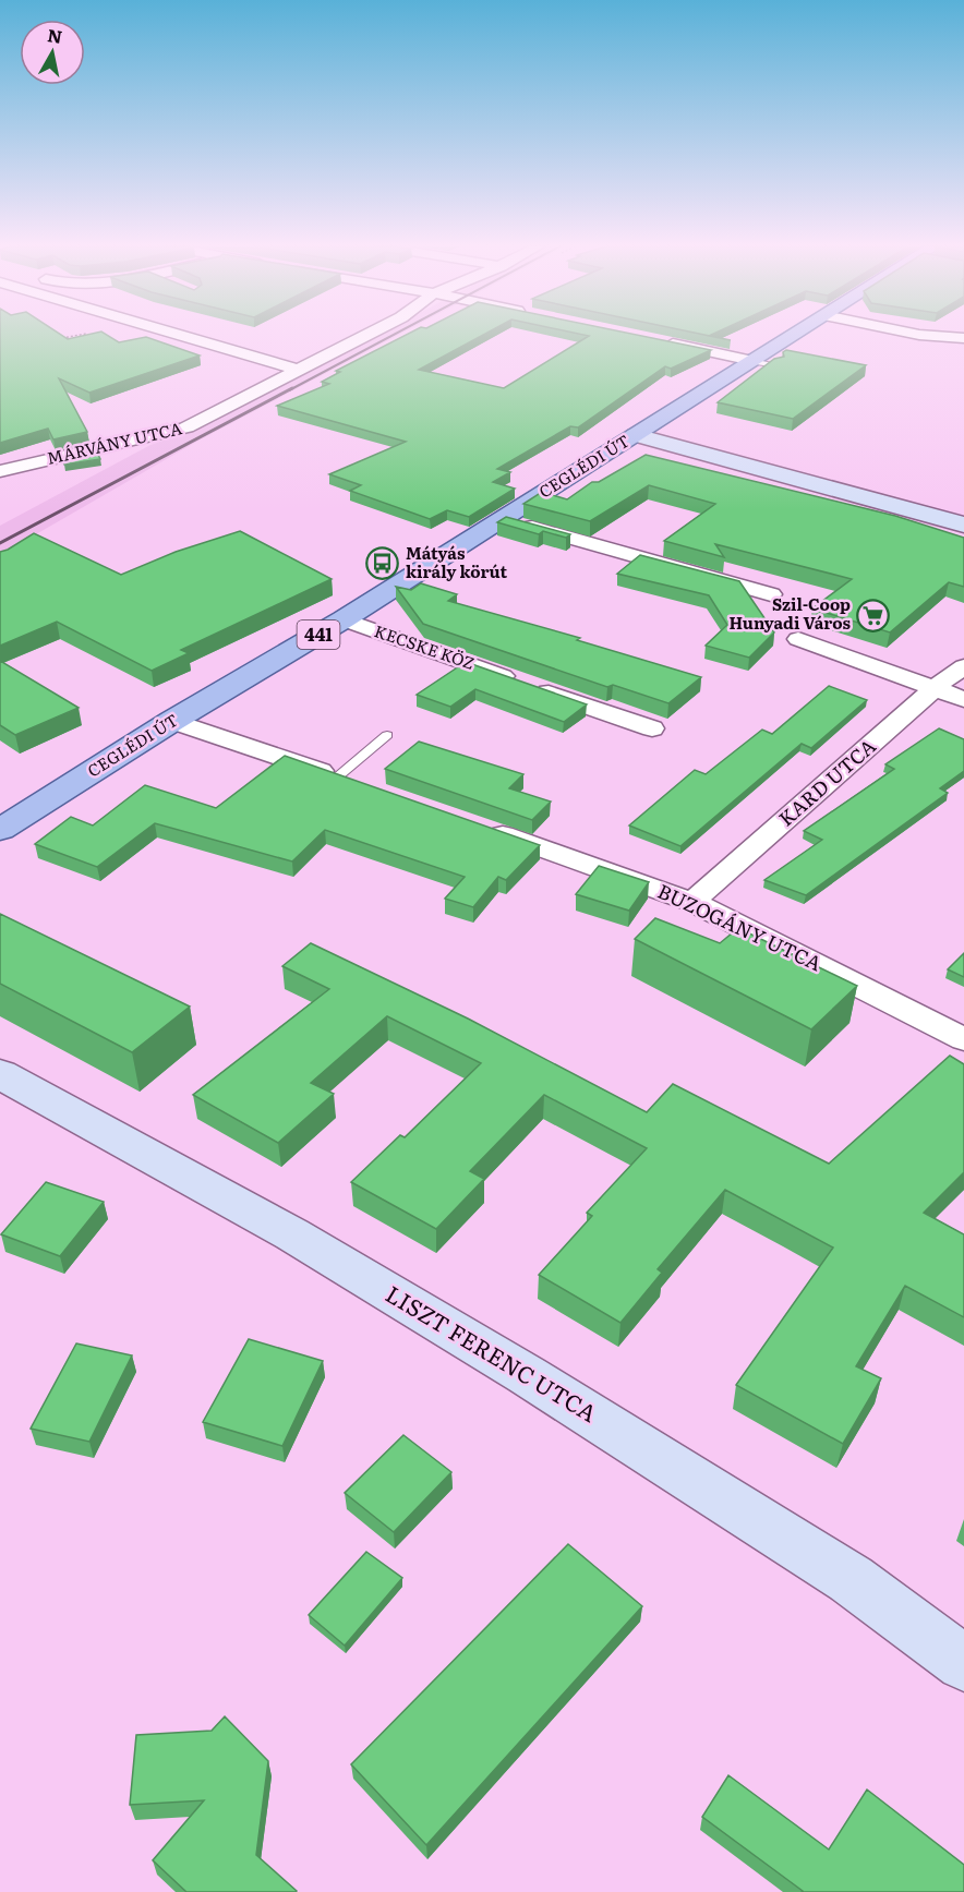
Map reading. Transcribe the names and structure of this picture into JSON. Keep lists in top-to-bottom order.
{
  "streets": {
    "main road": ["CEGLÉDI ÚT", "441"],
    "street": [
      "MÁRVÁNY UTCA",
      "KECSKE KÖZ",
      "KARD UTCA",
      "BUZOGÁNY UTCA",
      "LISZT FERENC UTCA"
    ]
  },
  "crossings": [
    ["CEGLÉDI ÚT", "KECSKE KÖZ"],
    ["KARD UTCA", "BUZOGÁNY UTCA"]
  ],
  "places": {
    "bus stop": ["Mátyás király körút"],
    "supermarket": ["Szil-Coop Hunyadi Város"]
  },
  "north": "top"
}
